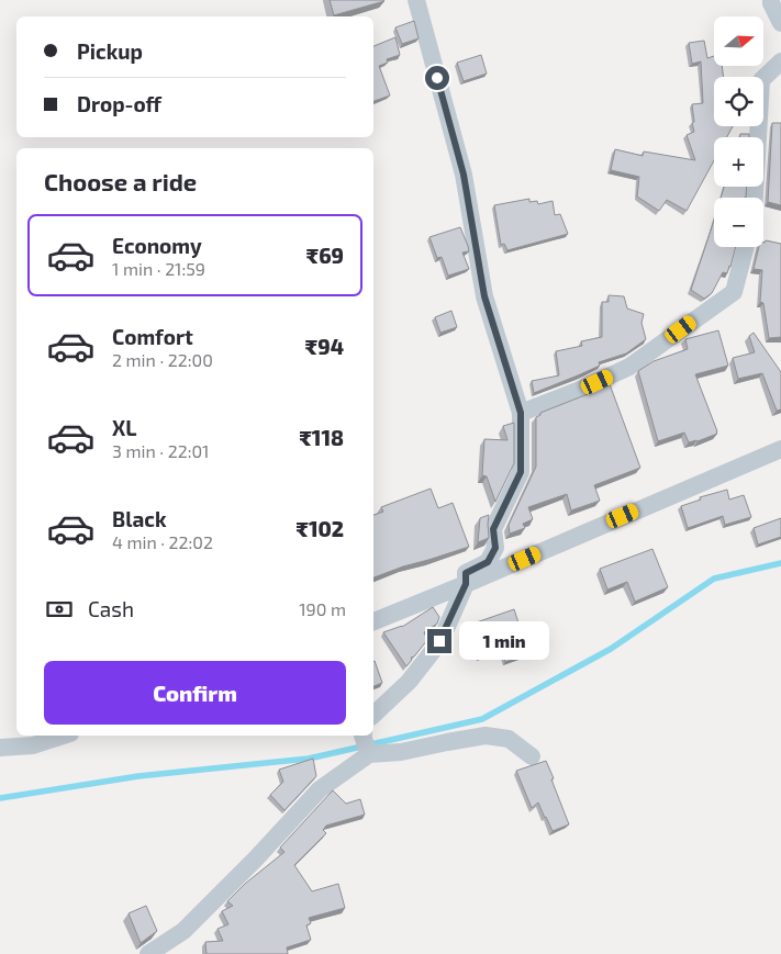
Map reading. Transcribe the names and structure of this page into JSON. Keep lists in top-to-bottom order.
{
  "north": "right",
  "page": {
    "map_buttons": ["+", "−"],
    "banner": ["Pickup", "Drop-off"],
    "heading": "Choose a ride",
    "list": [
      {
        "name": "Economy",
        "note": "1 min · 21:59",
        "value": "₹69"
      },
      {
        "name": "Comfort",
        "note": "2 min · 22:00",
        "value": "₹94"
      },
      {
        "name": "XL",
        "note": "3 min · 22:01",
        "value": "₹118"
      },
      {
        "name": "Black",
        "note": "4 min · 22:02",
        "value": "₹102"
      }
    ],
    "pay": ["Cash", "190 m"],
    "bubble": "1 min",
    "buttons": "Confirm"
  }
}
